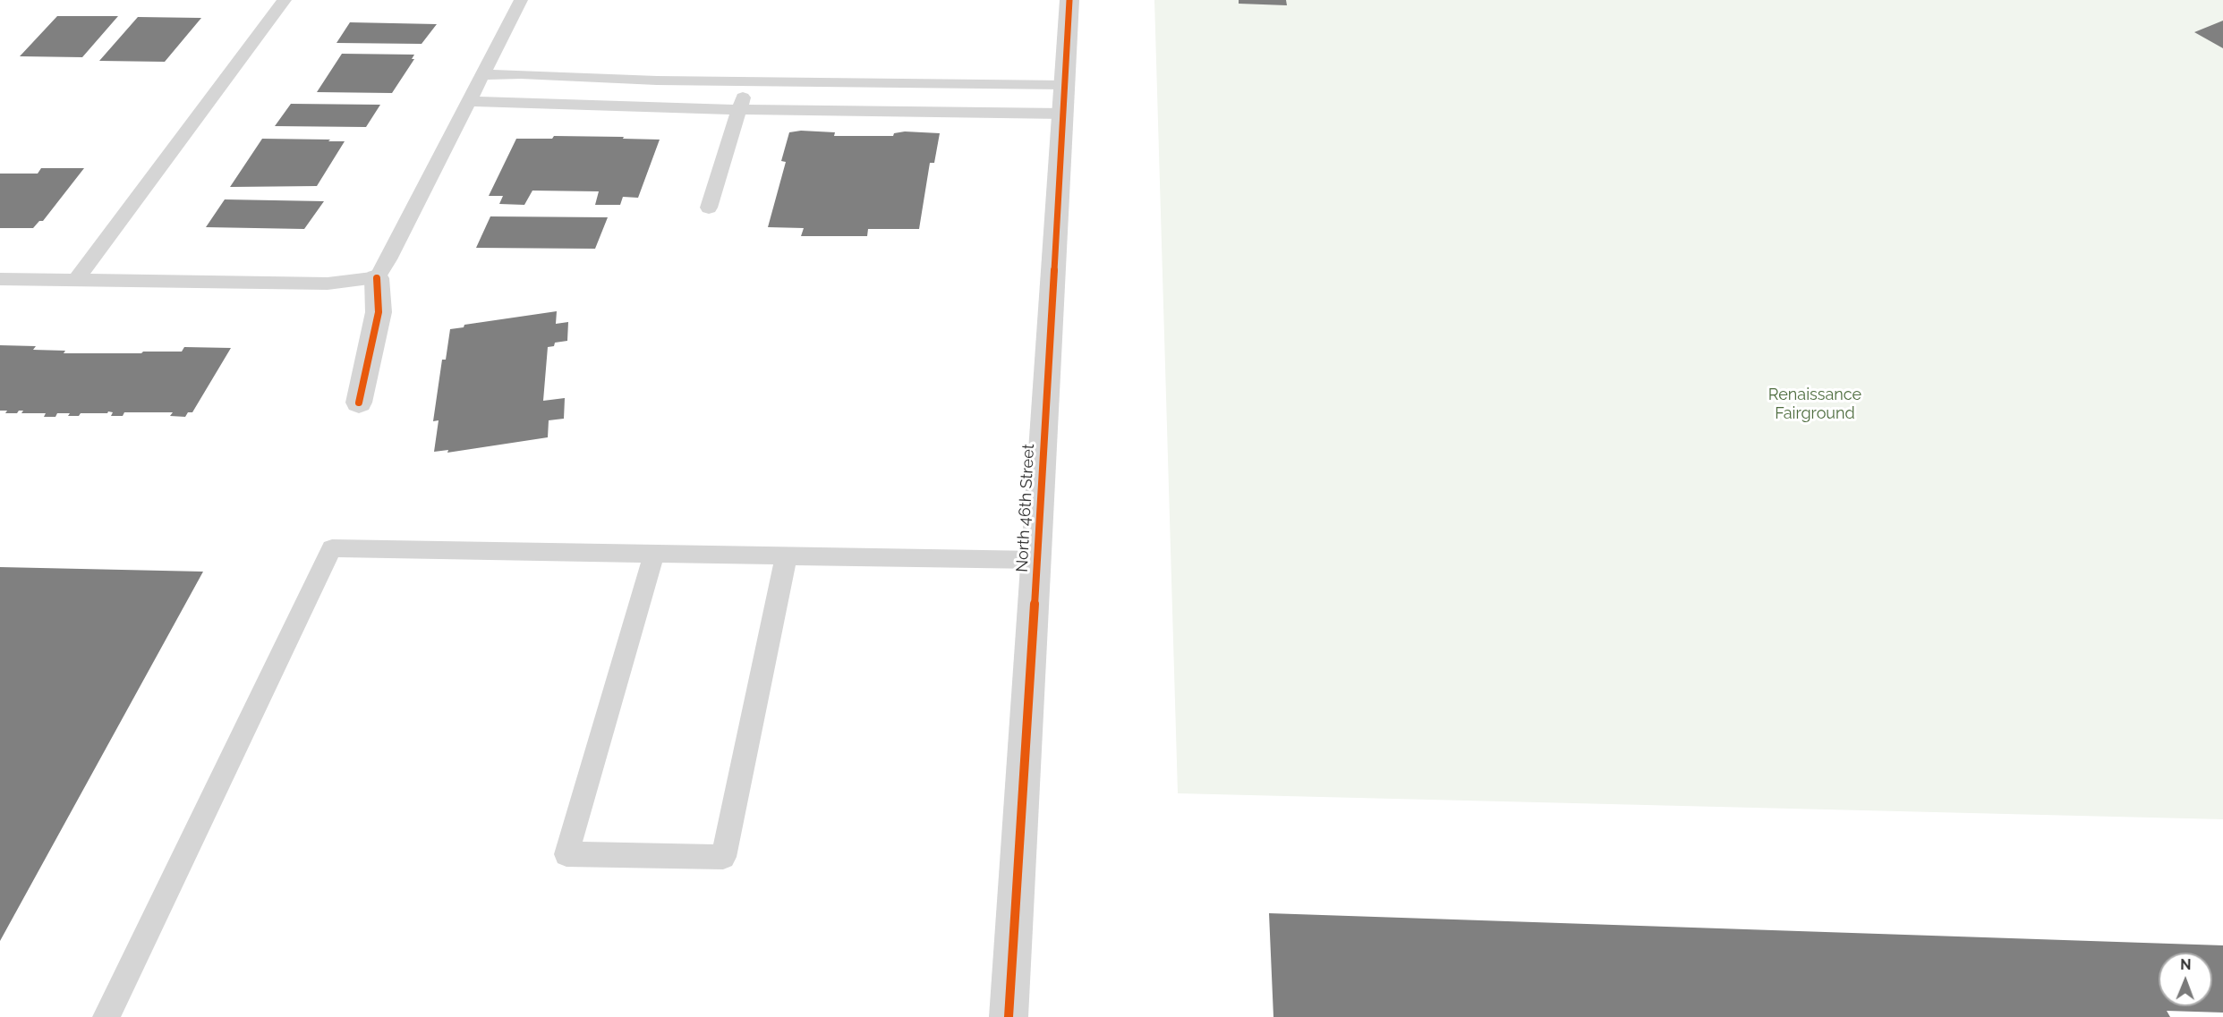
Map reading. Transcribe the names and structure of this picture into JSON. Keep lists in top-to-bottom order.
{
  "streets": {
    "street": ["North 46th Street"]
  },
  "parks": ["Renaissance Fairground"],
  "north": "top"
}
